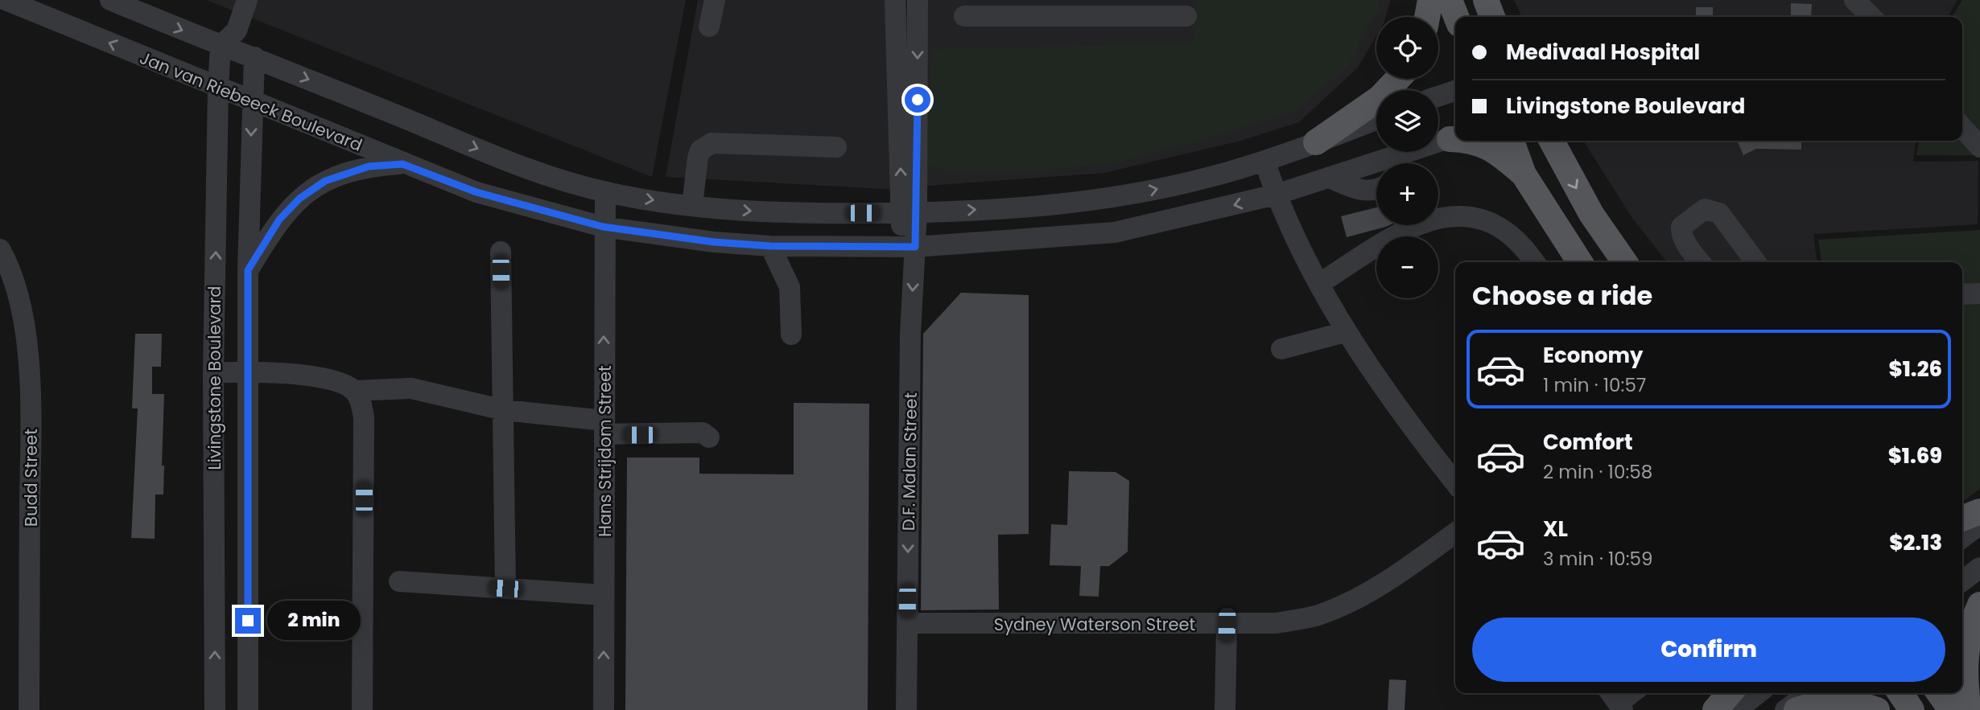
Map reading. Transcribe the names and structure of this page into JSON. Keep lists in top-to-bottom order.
{
  "streets": {
    "street": [
      "Jan van Riebeeck Boulevard",
      "Livingstone Boulevard",
      "Hans Strijdom Street",
      "D.F. Malan Street",
      "Budd Street",
      "Sydney Waterson Street"
    ]
  },
  "crossings": [
    ["Jan van Riebeeck Boulevard", "Livingstone Boulevard"],
    ["Jan van Riebeeck Boulevard", "Hans Strijdom Street"],
    ["Jan van Riebeeck Boulevard", "D.F. Malan Street"],
    ["D.F. Malan Street", "Sydney Waterson Street"]
  ],
  "one_way": ["D.F. Malan Street"],
  "page": {
    "map_buttons": ["+", "−"],
    "banner": ["Medivaal Hospital", "Livingstone Boulevard"],
    "heading": "Choose a ride",
    "list": [
      {
        "name": "Economy",
        "note": "1 min · 10:57",
        "value": "$1.26"
      },
      {
        "name": "Comfort",
        "note": "2 min · 10:58",
        "value": "$1.69"
      },
      {
        "name": "XL",
        "note": "3 min · 10:59",
        "value": "$2.13"
      }
    ],
    "bubble": "2 min",
    "buttons": "Confirm"
  }
}
